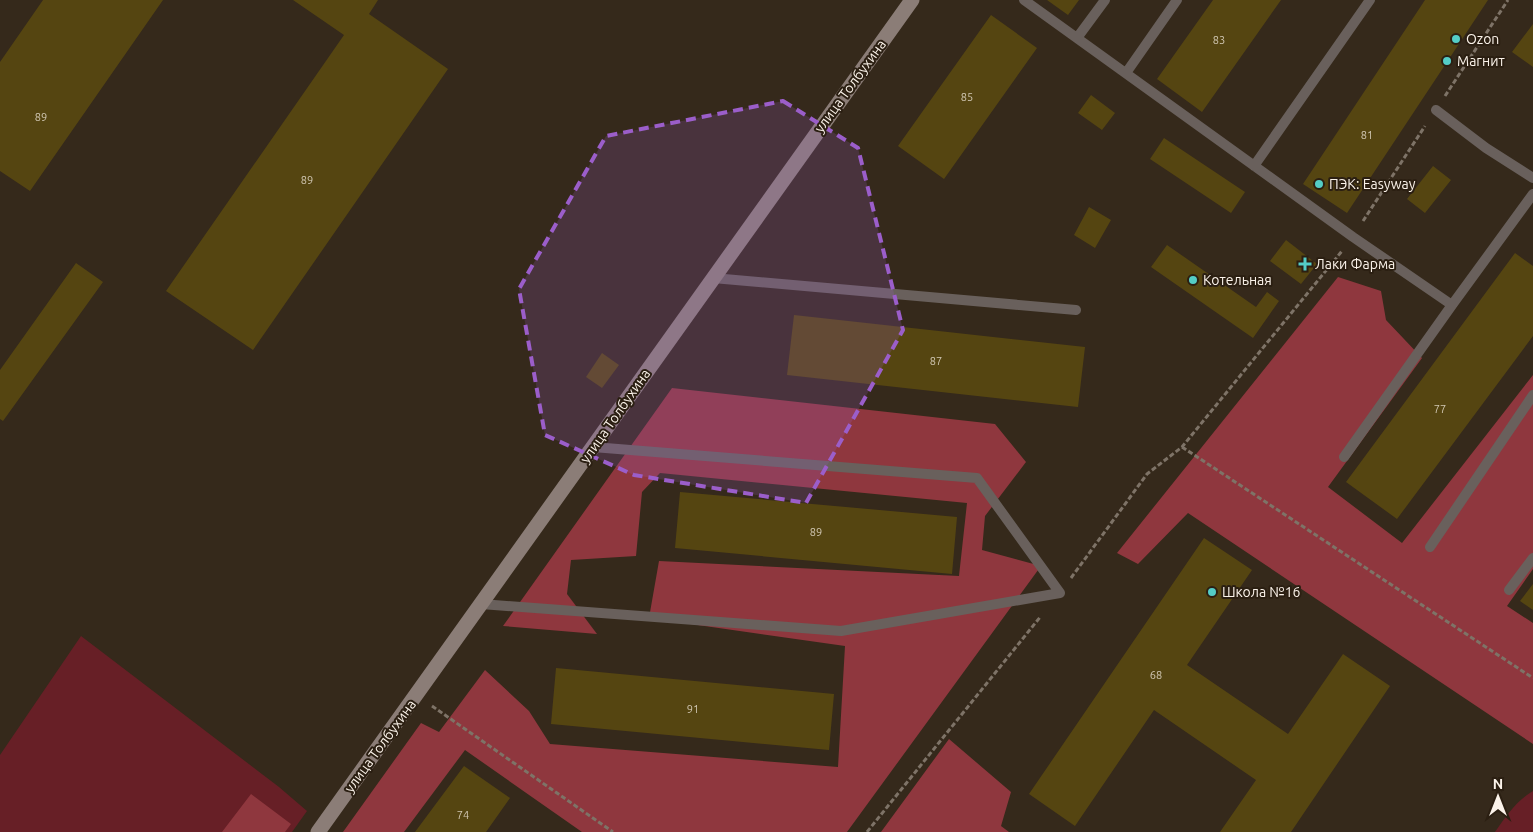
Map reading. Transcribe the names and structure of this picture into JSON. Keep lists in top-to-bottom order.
{
  "streets": {
    "street": ["улица Толбухина"]
  },
  "places": {
    "other": [
      "Ozon",
      "Магнит",
      "ПЭК: Easyway",
      "Котельная",
      "Школа №16"
    ],
    "health": ["Лаки Фарма"]
  },
  "house_numbers": [
    "83",
    "85",
    "89",
    "81",
    "89",
    "87",
    "77",
    "89",
    "68",
    "91",
    "74"
  ],
  "north": "top"
}
